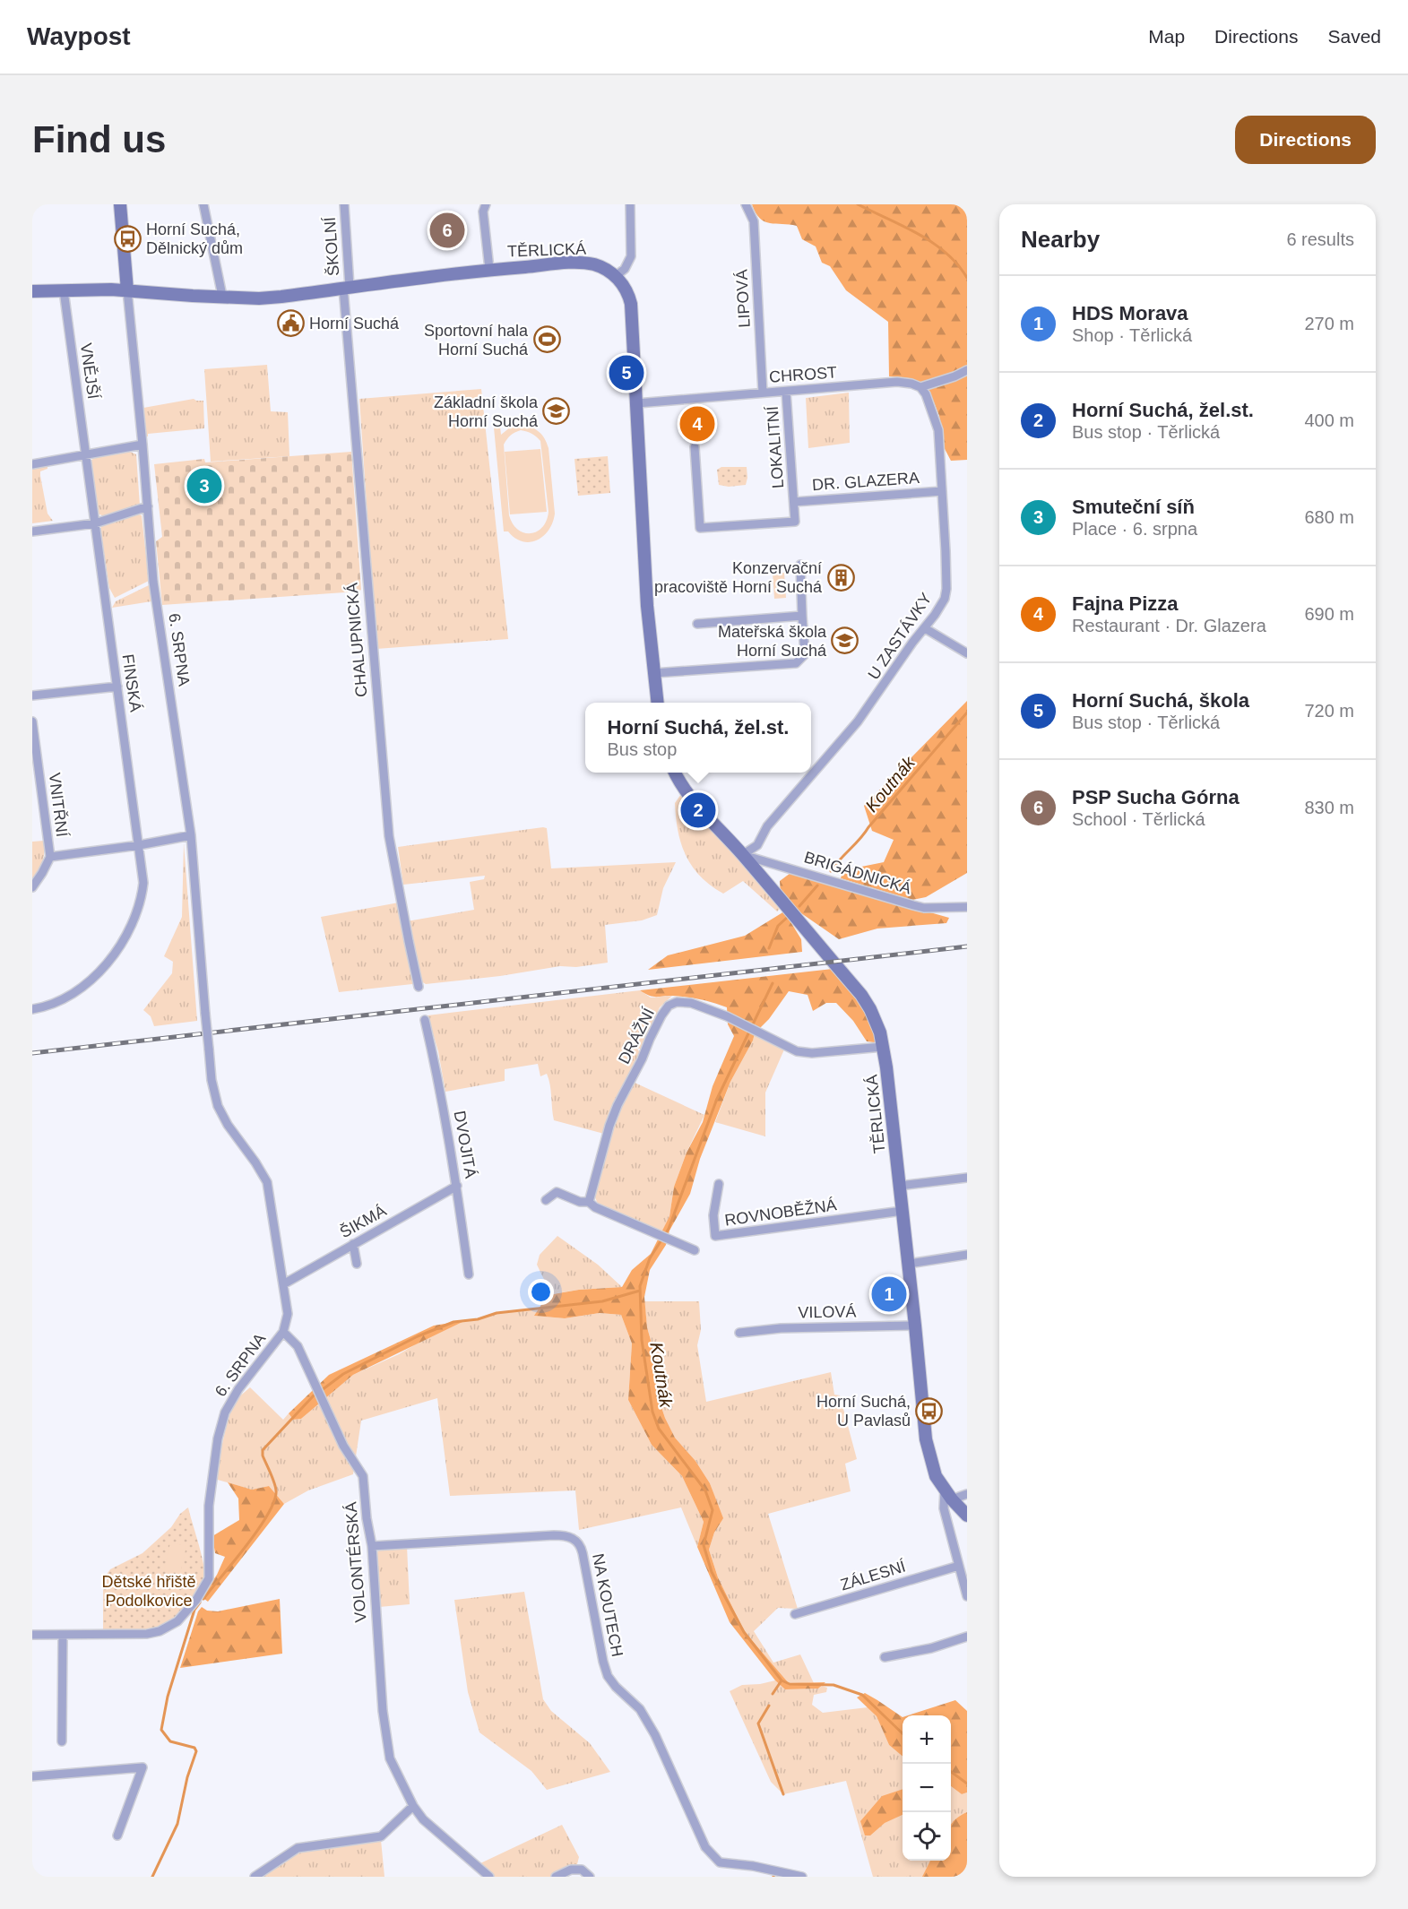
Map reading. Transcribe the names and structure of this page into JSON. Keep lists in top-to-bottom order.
{
  "streets": {
    "main road": ["TĚRLICKÁ"],
    "street": [
      "ŠKOLNÍ",
      "LIPOVÁ",
      "VNĚJŠÍ",
      "CHROST",
      "LOKALITNÍ",
      "DR. GLAZERA",
      "U ZASTÁVKY",
      "CHALUPNICKÁ",
      "6. SRPNA",
      "FINSKÁ",
      "VNITŘNÍ",
      "BRIGÁDNICKÁ",
      "DRÁŽNÍ",
      "DVOJITÁ",
      "ROVNOBĚŽNÁ",
      "ŠIKMÁ",
      "VILOVÁ",
      "VOLONTÉRSKÁ",
      "ZÁLESNÍ",
      "NA KOUTECH"
    ]
  },
  "crossings": [
    ["ŠKOLNÍ", "TĚRLICKÁ"],
    ["ŠKOLNÍ", "CHALUPNICKÁ"],
    ["TĚRLICKÁ", "VNĚJŠÍ"],
    ["TĚRLICKÁ", "U ZASTÁVKY"],
    ["TĚRLICKÁ", "CHALUPNICKÁ"],
    ["TĚRLICKÁ", "6. SRPNA"],
    ["TĚRLICKÁ", "BRIGÁDNICKÁ"],
    ["TĚRLICKÁ", "DRÁŽNÍ"],
    ["TĚRLICKÁ", "ROVNOBĚŽNÁ"],
    ["TĚRLICKÁ", "VILOVÁ"],
    ["LIPOVÁ", "CHROST"],
    ["VNĚJŠÍ", "FINSKÁ"],
    ["CHROST", "LOKALITNÍ"],
    ["CHROST", "U ZASTÁVKY"],
    ["LOKALITNÍ", "DR. GLAZERA"],
    ["DR. GLAZERA", "U ZASTÁVKY"],
    ["U ZASTÁVKY", "BRIGÁDNICKÁ"],
    ["6. SRPNA", "ŠIKMÁ"],
    ["6. SRPNA", "VOLONTÉRSKÁ"],
    ["DVOJITÁ", "ŠIKMÁ"],
    ["VOLONTÉRSKÁ", "NA KOUTECH"]
  ],
  "water": ["Koutnák"],
  "parks": ["Dětské hřiště Podolkovice"],
  "places": {
    "bus stop": ["Horní Suchá, Dělnický dům", "Horní Suchá, U Pavlasů"],
    "public building": ["Horní Suchá"],
    "sports": ["Sportovní hala Horní Suchá"],
    "school or university": ["Základní škola Horní Suchá", "Mateřská škola Horní Suchá"],
    "building": ["Konzervační pracoviště Horní Suchá"]
  },
  "page": {
    "header": "Waypost",
    "nav": ["Map", "Directions", "Saved"],
    "buttons": "Directions",
    "title": "Find us",
    "heading": ["Nearby", "6 results"],
    "pins": [
      "6",
      "5",
      "4",
      "3",
      "2",
      "1"
    ],
    "list": [
      {
        "mark": "1",
        "name": "HDS Morava",
        "note": "Shop · Těrlická",
        "value": "270 m"
      },
      {
        "mark": "2",
        "name": "Horní Suchá, žel.st.",
        "note": "Bus stop · Těrlická",
        "value": "400 m"
      },
      {
        "mark": "3",
        "name": "Smuteční síň",
        "note": "Place · 6. srpna",
        "value": "680 m"
      },
      {
        "mark": "4",
        "name": "Fajna Pizza",
        "note": "Restaurant · Dr. Glazera",
        "value": "690 m"
      },
      {
        "mark": "5",
        "name": "Horní Suchá, škola",
        "note": "Bus stop · Těrlická",
        "value": "720 m"
      },
      {
        "mark": "6",
        "name": "PSP Sucha Górna",
        "note": "School · Těrlická",
        "value": "830 m"
      }
    ],
    "popup": ["Horní Suchá, žel.st.", "Bus stop"],
    "map_buttons": ["+", "−"]
  }
}
